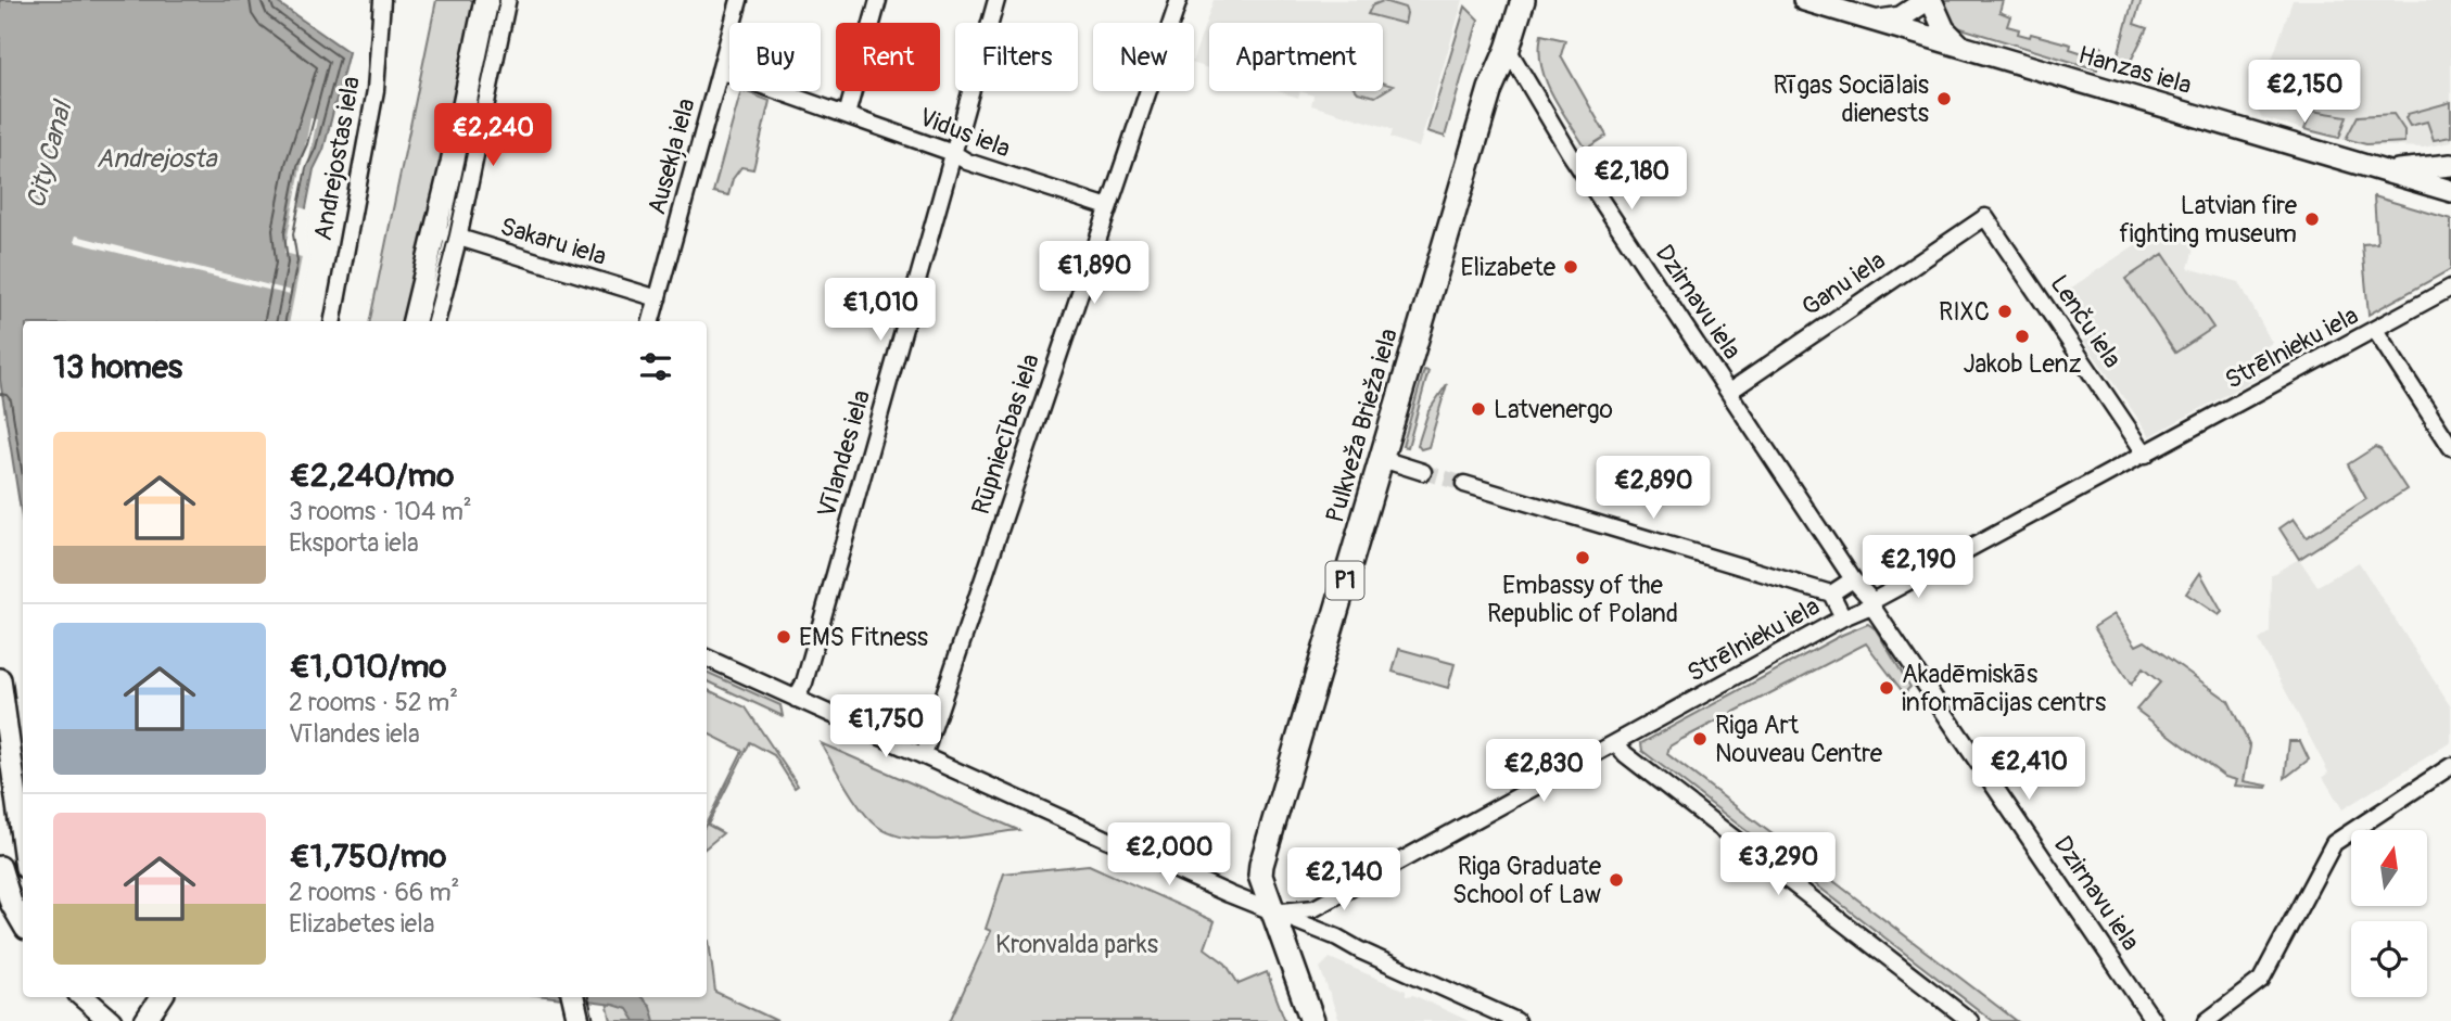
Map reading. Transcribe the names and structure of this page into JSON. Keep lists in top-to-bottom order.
{
  "streets": {
    "main road": ["Hanzas iela", "Pulkveža Brieža iela", "P1"],
    "street": [
      "Vidus iela",
      "Ausekļa iela",
      "Andrejostas iela",
      "Sakaru iela",
      "Ganu iela",
      "Dzirnavu iela",
      "Lenču iela",
      "Strēlnieku iela",
      "Rūpniecības iela",
      "Vīlandes iela"
    ]
  },
  "crossings": [
    ["Vidus iela", "Ausekļa iela"],
    ["Vidus iela", "Rūpniecības iela"],
    ["Vidus iela", "Vīlandes iela"],
    ["Ausekļa iela", "Sakaru iela"],
    ["Ganu iela", "Dzirnavu iela"],
    ["Ganu iela", "Lenču iela"],
    ["Dzirnavu iela", "Strēlnieku iela"],
    ["Dzirnavu iela", "Pulkveža Brieža iela"],
    ["Lenču iela", "Strēlnieku iela"],
    ["Strēlnieku iela", "Pulkveža Brieža iela"],
    ["Strēlnieku iela", "P1"],
    ["Pulkveža Brieža iela", "P1"]
  ],
  "water": ["City Canal", "Andrejosta"],
  "parks": ["Kronvalda parks"],
  "places": [
    "Rīgas Sociālais dienests",
    "Latvian fire fighting museum",
    "Elizabete",
    "RIXC",
    "Jakob Lenz",
    "Latvenergo",
    "Embassy of the Republic of Poland",
    "EMS Fitness",
    "Akadēmiskās informācijas centrs",
    "Riga Art Nouveau Centre",
    "Riga Graduate School of Law"
  ],
  "north": "top",
  "page": {
    "chip": [
      "Buy",
      "Rent",
      "Filters",
      "New",
      "Apartment"
    ],
    "price": [
      "€2,150",
      "€2,240",
      "€2,180",
      "€1,890",
      "€1,010",
      "€2,890",
      "€2,190",
      "€1,750",
      "€2,410",
      "€2,830",
      "€2,000",
      "€3,290",
      "€2,140"
    ],
    "heading": "13 homes",
    "list": [
      {
        "name": "€2,240/mo",
        "note": "3 rooms · 104 m² · Eksporta iela"
      },
      {
        "name": "€1,010/mo",
        "note": "2 rooms · 52 m² · Vīlandes iela"
      },
      {
        "name": "€1,750/mo",
        "note": "2 rooms · 66 m² · Elizabetes iela"
      }
    ]
  }
}
